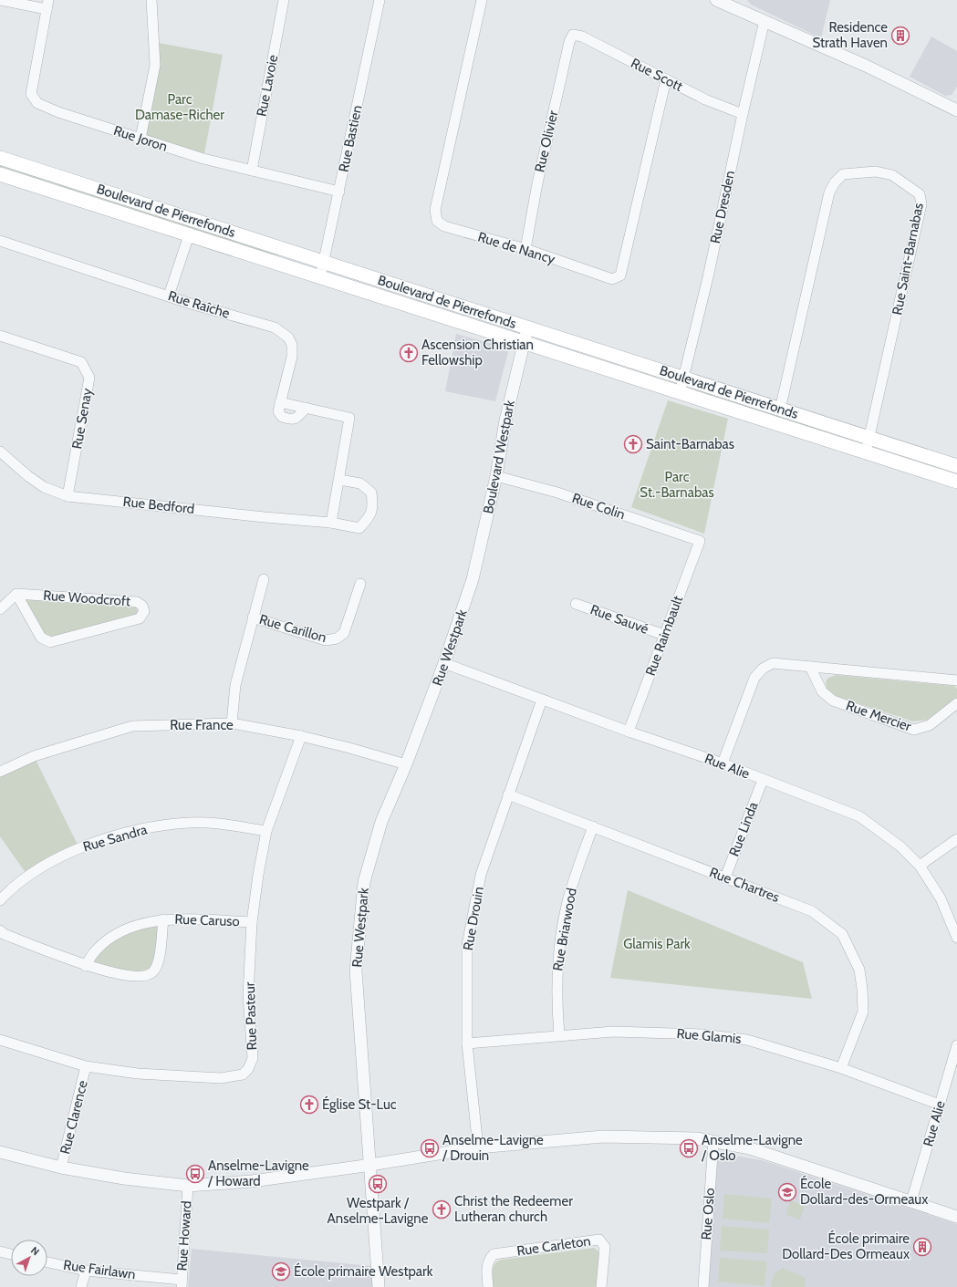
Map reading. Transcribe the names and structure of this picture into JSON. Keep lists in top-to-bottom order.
{
  "streets": {
    "main road": ["Boulevard de Pierrefonds"],
    "street": [
      "Rue Scott",
      "Rue Lavoie",
      "Rue Joron",
      "Rue Bastien",
      "Rue Olivier",
      "Rue Dresden",
      "Rue de Nancy",
      "Rue Saint-Barnabas",
      "Rue Raîche",
      "Rue Senay",
      "Boulevard Westpark",
      "Rue Bedford",
      "Rue Colin",
      "Rue Woodcroft",
      "Rue Sauvé",
      "Rue Carillon",
      "Rue Raimbault",
      "Rue Westpark",
      "Rue Mercier",
      "Rue France",
      "Rue Alie",
      "Rue Linda",
      "Rue Sandra",
      "Rue Chartres",
      "Rue Drouin",
      "Rue Caruso",
      "Rue Briarwood",
      "Rue Pasteur",
      "Rue Glamis",
      "Rue Clarence",
      "Rue Oslo",
      "Rue Howard",
      "Rue Carleton",
      "Rue Fairlawn"
    ]
  },
  "crossings": [
    ["Rue Scott", "Rue Olivier"],
    ["Rue Scott", "Rue Dresden"],
    ["Rue Scott", "Rue de Nancy"],
    ["Rue Lavoie", "Rue Joron"],
    ["Rue Joron", "Rue Bastien"],
    ["Rue Bastien", "Boulevard de Pierrefonds"],
    ["Rue Olivier", "Rue de Nancy"],
    ["Rue Dresden", "Boulevard de Pierrefonds"],
    ["Boulevard de Pierrefonds", "Rue Saint-Barnabas"],
    ["Boulevard de Pierrefonds", "Boulevard Westpark"],
    ["Rue Senay", "Rue Bedford"],
    ["Boulevard Westpark", "Rue Colin"],
    ["Boulevard Westpark", "Rue Westpark"],
    ["Rue Colin", "Rue Raimbault"],
    ["Rue Sauvé", "Rue Raimbault"],
    ["Rue Raimbault", "Rue Alie"],
    ["Rue Westpark", "Rue France"],
    ["Rue Westpark", "Rue Alie"],
    ["Rue France", "Rue Pasteur"],
    ["Rue Alie", "Rue Linda"],
    ["Rue Alie", "Rue Drouin"],
    ["Rue Alie", "Rue Glamis"],
    ["Rue Linda", "Rue Chartres"],
    ["Rue Sandra", "Rue Pasteur"],
    ["Rue Chartres", "Rue Drouin"],
    ["Rue Chartres", "Rue Briarwood"],
    ["Rue Chartres", "Rue Glamis"],
    ["Rue Drouin", "Rue Glamis"],
    ["Rue Caruso", "Rue Pasteur"],
    ["Rue Briarwood", "Rue Glamis"],
    ["Rue Pasteur", "Rue Clarence"],
    ["Rue Howard", "Rue Fairlawn"]
  ],
  "parks": ["Parc Damase-Richer", "Parc St.-Barnabas", "Glamis Park"],
  "places": {
    "building": ["Residence Strath Haven", "École primaire Dollard-Des Ormeaux"],
    "church": [
      "Ascension Christian Fellowship",
      "Saint-Barnabas",
      "Église St-Luc",
      "Christ the Redeemer Lutheran church"
    ],
    "bus stop": [
      "Anselme-Lavigne / Drouin",
      "Anselme-Lavigne / Oslo",
      "Anselme-Lavigne / Howard",
      "Westpark / Anselme-Lavigne"
    ],
    "school or university": ["École Dollard-des-Ormeaux", "École primaire Westpark"]
  },
  "north": "top right"
}
